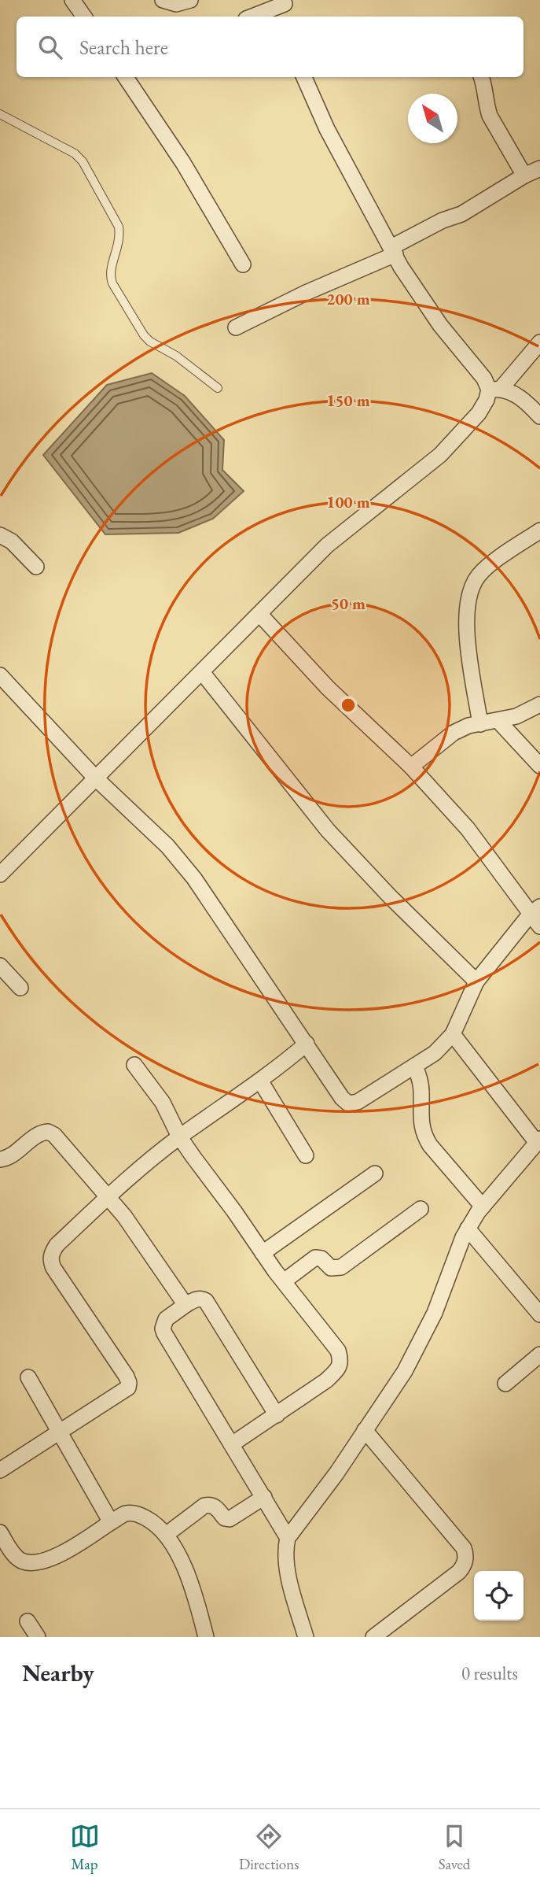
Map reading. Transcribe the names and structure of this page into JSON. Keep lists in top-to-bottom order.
{
  "north": "top left",
  "page": {
    "search": "Search here",
    "heading": ["Nearby", "0 results"],
    "nav": ["Map", "Directions", "Saved"]
  },
  "rings": [
    "200 m",
    "150 m",
    "100 m",
    "50 m"
  ]
}
